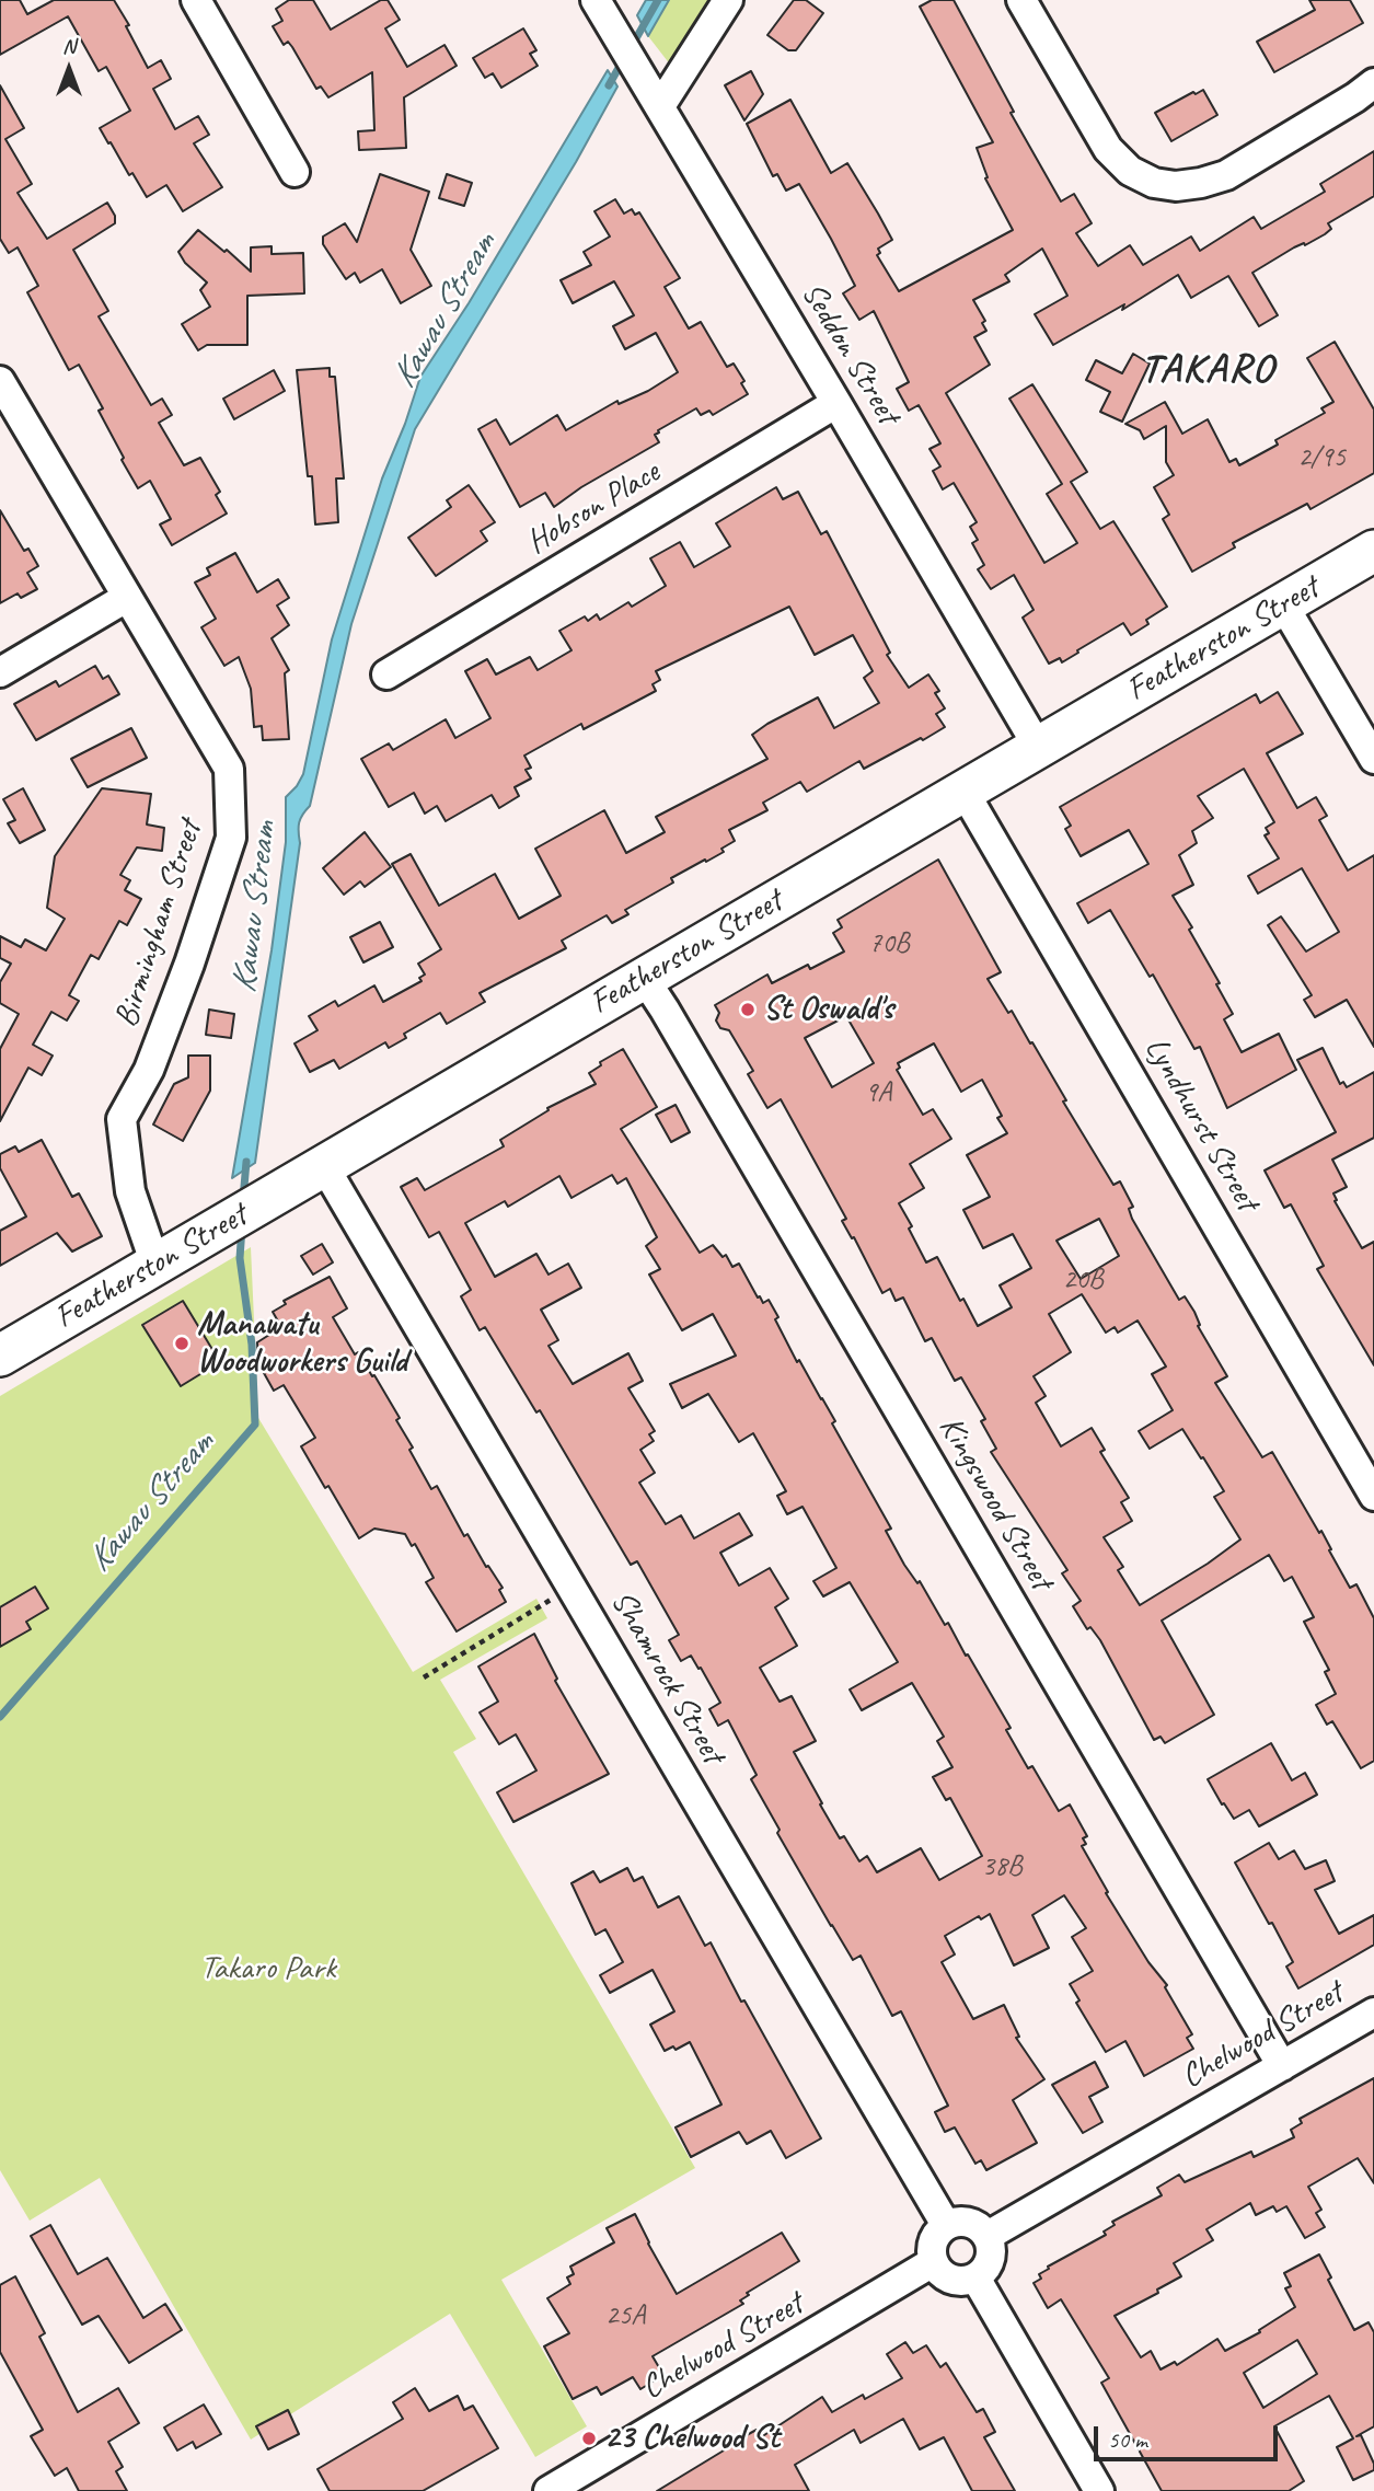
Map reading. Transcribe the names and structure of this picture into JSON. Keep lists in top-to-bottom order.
{
  "streets": {
    "main road": ["Featherston Street"],
    "street": [
      "Seddon Street",
      "Hobson Place",
      "Birmingham Street",
      "Lyndhurst Street",
      "Kingswood Street",
      "Shamrock Street",
      "Chelwood Street"
    ]
  },
  "crossings": [
    ["Seddon Street", "Hobson Place"],
    ["Seddon Street", "Featherston Street"],
    ["Featherston Street", "Birmingham Street"],
    ["Featherston Street", "Lyndhurst Street"],
    ["Featherston Street", "Kingswood Street"],
    ["Featherston Street", "Shamrock Street"],
    ["Kingswood Street", "Chelwood Street"],
    ["Shamrock Street", "Chelwood Street"]
  ],
  "districts": ["TAKARO"],
  "water": ["Kawau Stream"],
  "parks": ["Takaro Park"],
  "places": ["St Oswald's", "Manawatu Woodworkers Guild", "23 Chelwood St"],
  "house_numbers": [
    "2/95",
    "70B",
    "9A",
    "20B",
    "38B",
    "25A"
  ],
  "scale_bar": "50 m",
  "north": "top"
}
